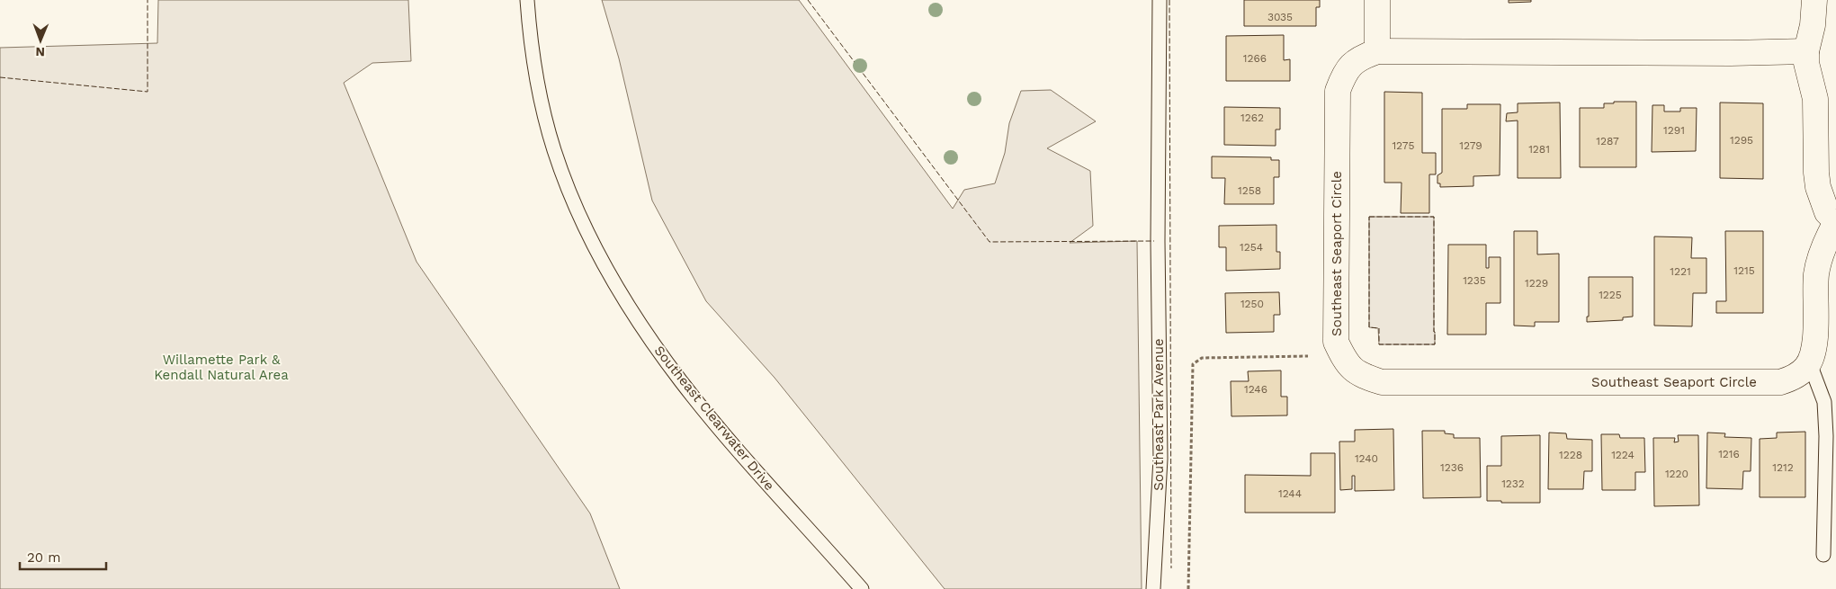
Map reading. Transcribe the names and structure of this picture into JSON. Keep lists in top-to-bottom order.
{
  "streets": {
    "street": ["Southeast Seaport Circle"],
    "lane": ["Southeast Park Avenue", "Southeast Clearwater Drive"]
  },
  "parks": ["Willamette Park & Kendall Natural Area"],
  "house_numbers": [
    "3035",
    "1266",
    "1262",
    "1291",
    "1295",
    "1287",
    "1275",
    "1279",
    "1281",
    "1258",
    "1254",
    "1215",
    "1221",
    "1235",
    "1229",
    "1225",
    "1250",
    "1246",
    "1216",
    "1228",
    "1224",
    "1240",
    "1236",
    "1212",
    "1220",
    "1232",
    "1244"
  ],
  "scale_bar": "20 m",
  "north": "bottom"
}
